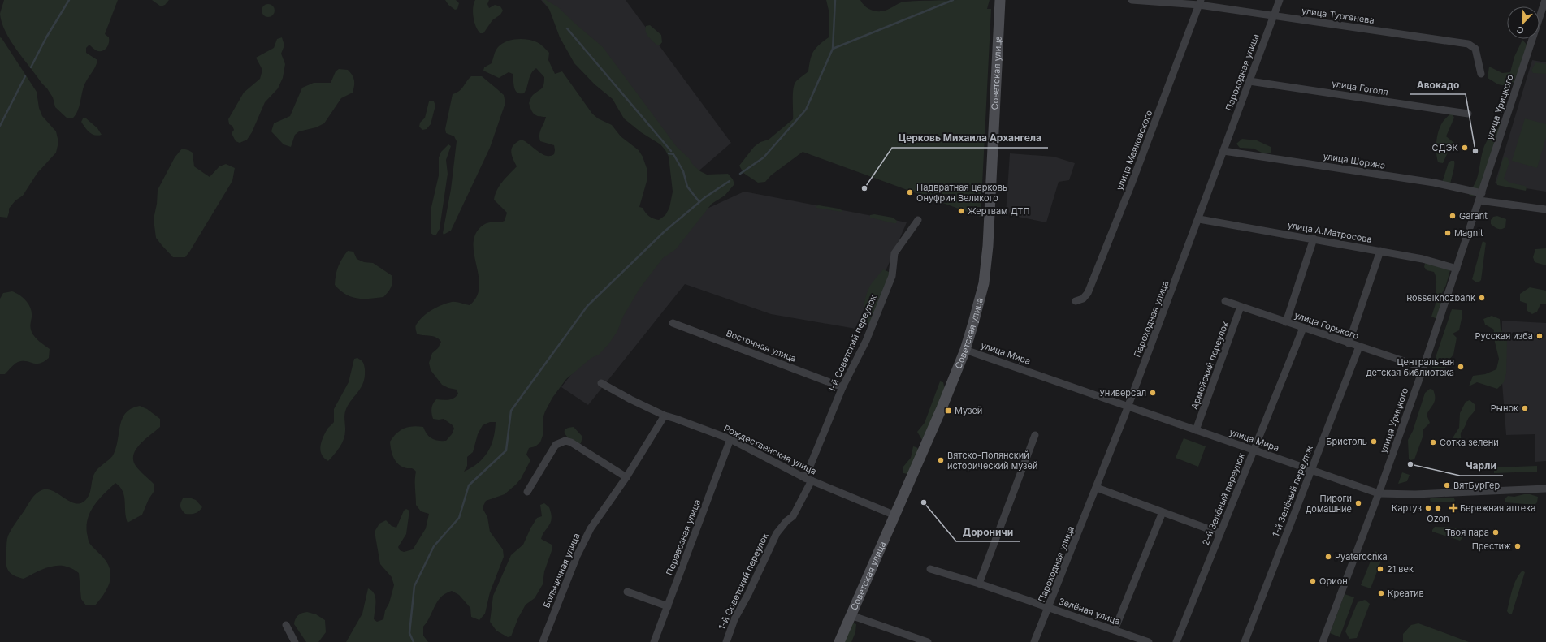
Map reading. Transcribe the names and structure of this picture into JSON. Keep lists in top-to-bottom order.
{
  "streets": {
    "street": [
      "улица Тургенева",
      "Советская улица",
      "Пароходная улица",
      "улица Гоголя",
      "улица Урицкого",
      "улица Маяковского",
      "улица Шорина",
      "улица А.Матросова",
      "улица Горького",
      "1-й Советский переулок",
      "Восточная улица",
      "улица Мира",
      "Армейский переулок",
      "Рождественская улица",
      "1-й Зелёный переулок",
      "2-й Зелёный переулок",
      "Перевозная улица",
      "Больничная улица",
      "Зелёная улица"
    ]
  },
  "crossings": [
    ["улица Тургенева", "Пароходная улица"],
    ["улица Тургенева", "улица Маяковского"],
    ["Советская улица", "улица Мира"],
    ["Советская улица", "Рождественская улица"],
    ["Пароходная улица", "улица Гоголя"],
    ["Пароходная улица", "улица Шорина"],
    ["Пароходная улица", "улица А.Матросова"],
    ["Пароходная улица", "улица Мира"],
    ["Пароходная улица", "Зелёная улица"],
    ["улица Урицкого", "улица Шорина"],
    ["улица Урицкого", "улица А.Матросова"],
    ["улица Урицкого", "улица Горького"],
    ["улица Урицкого", "улица Мира"],
    ["улица Горького", "Армейский переулок"],
    ["улица Горького", "1-й Зелёный переулок"],
    ["улица Горького", "2-й Зелёный переулок"],
    ["1-й Советский переулок", "Восточная улица"],
    ["1-й Советский переулок", "Рождественская улица"],
    ["улица Мира", "Армейский переулок"],
    ["улица Мира", "1-й Зелёный переулок"],
    ["улица Мира", "2-й Зелёный переулок"],
    ["Рождественская улица", "Перевозная улица"],
    ["Рождественская улица", "Больничная улица"]
  ],
  "places": {
    "other": [
      "СДЭК",
      "Авокадо",
      "Церковь Михаила Архангела",
      "Надвратная церковь Онуфрия Великого",
      "Жертвам ДТП",
      "Garant",
      "Magnit",
      "Rosselkhozbank",
      "Русская изба",
      "Центральная детская библиотека",
      "Универсал",
      "Рынок",
      "Бристоль",
      "Сотка зелени",
      "Вятско-Полянский исторический музей",
      "Чарли",
      "ВятБурГер",
      "Дороничи",
      "Пироги домашние",
      "Картуз",
      "Ozon",
      "Твоя пара",
      "Престиж",
      "Pyaterochka",
      "21 век",
      "Орион",
      "Креатив"
    ],
    "transit": ["Музей"],
    "health": ["Бережная аптека"]
  },
  "north": "bottom"
}
